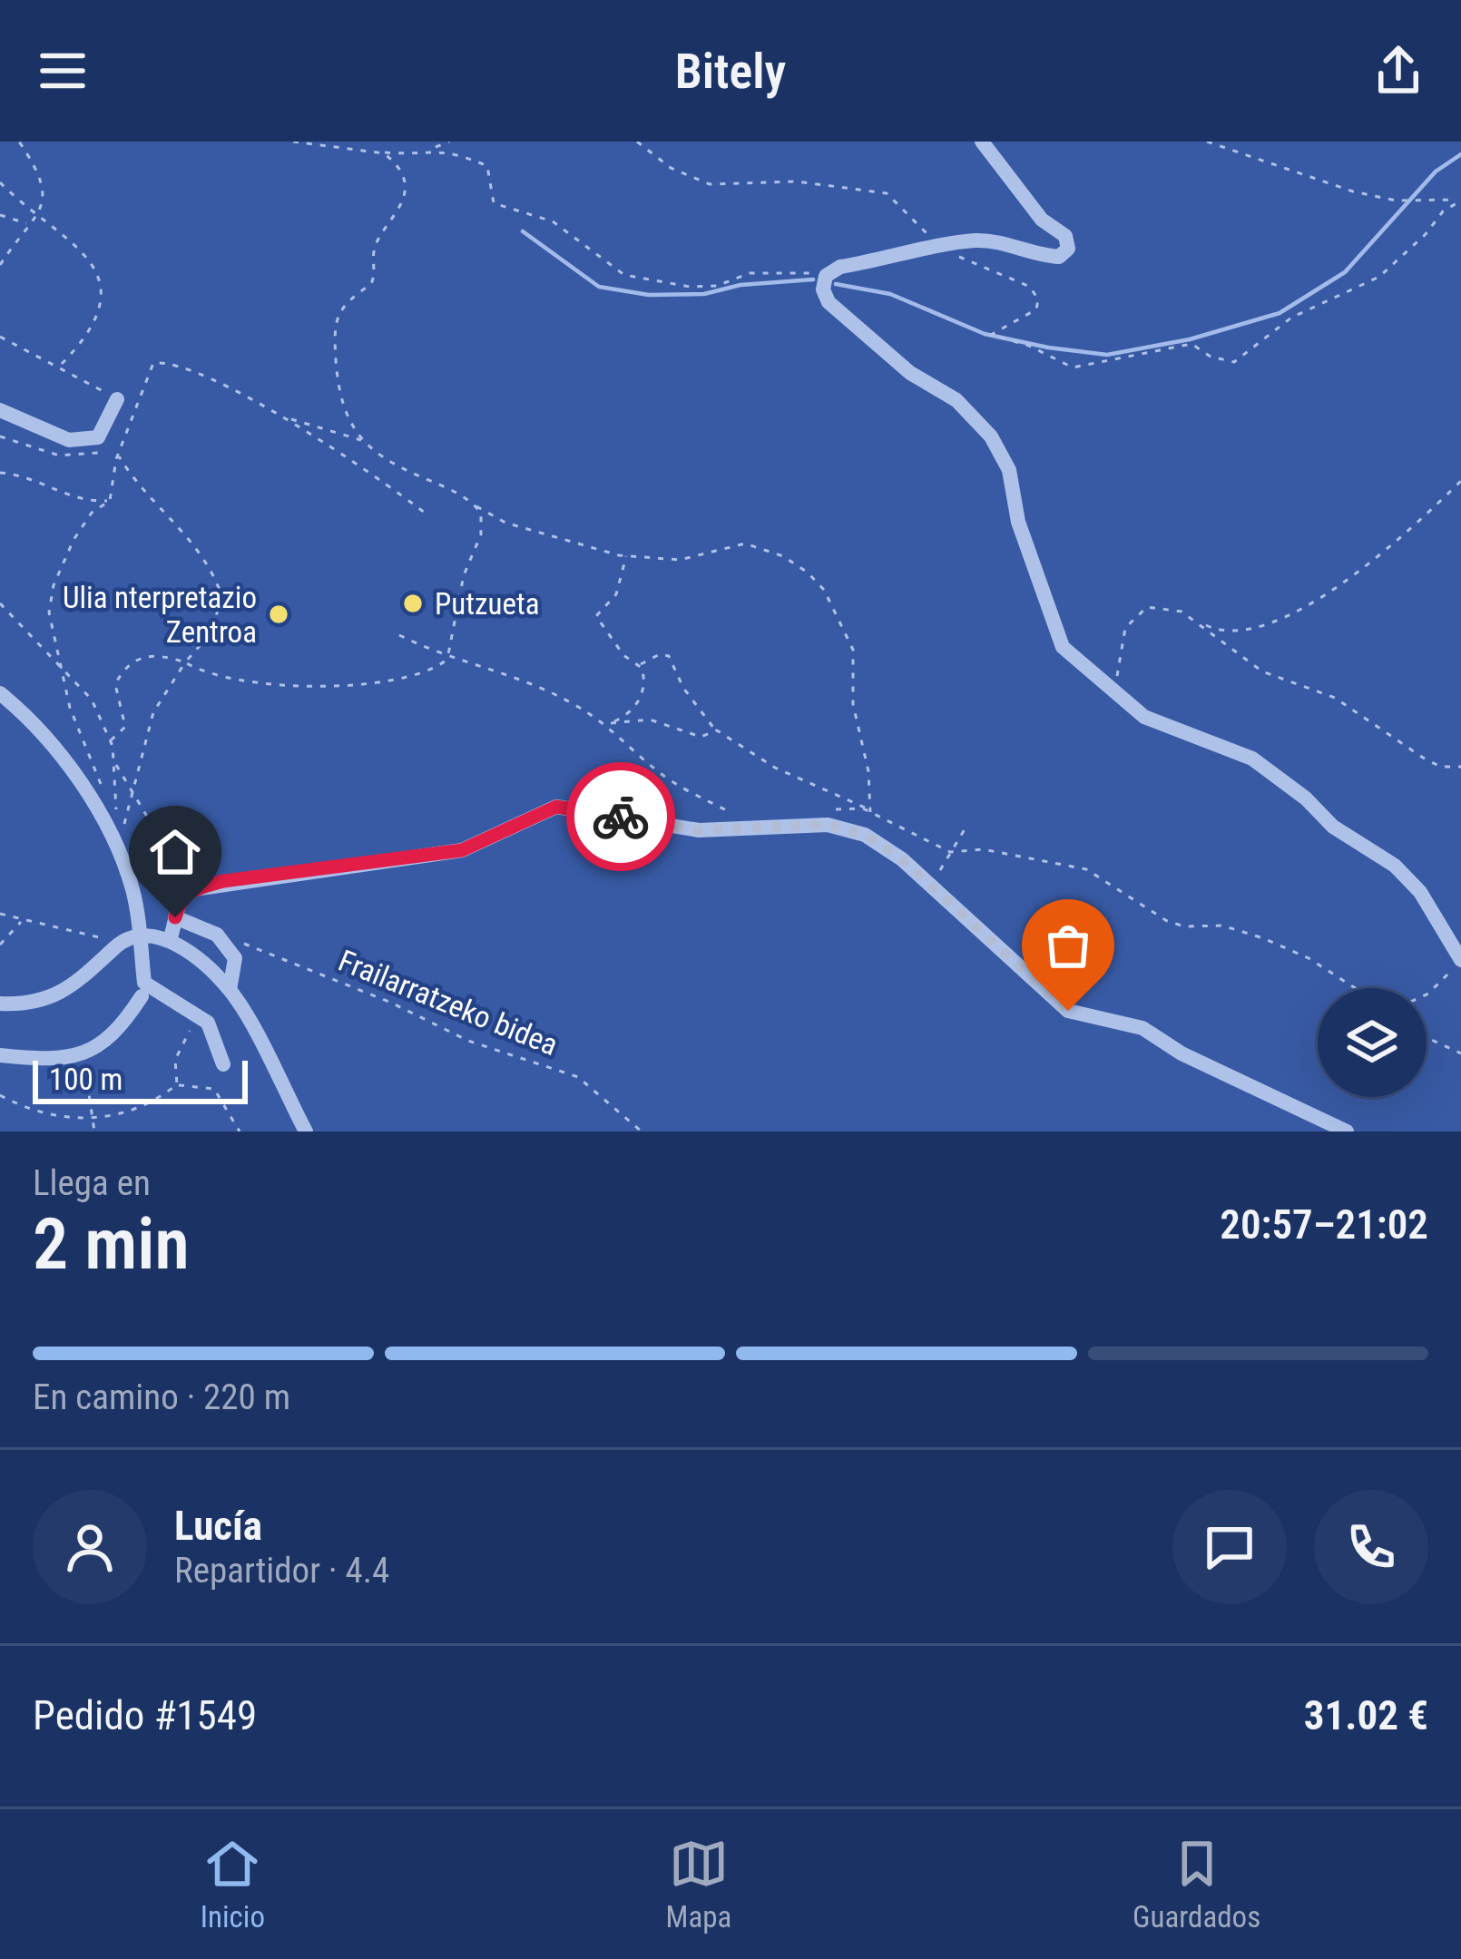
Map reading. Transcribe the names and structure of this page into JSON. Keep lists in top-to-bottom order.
{
  "streets": {
    "path": ["Frailarratzeko bidea"]
  },
  "places": ["Putzueta", "Ulia nterpretazio Zentroa"],
  "scale_bar": "100 m",
  "page": {
    "header": "Bitely",
    "scale": "100 m",
    "heading": ["2 min", "Llega en", "20:57–21:02"],
    "panel": [
      "Lucía",
      "Repartidor · 4.4",
      "Pedido #1549",
      "31.02 €"
    ],
    "bar": "En camino · 220 m",
    "tabs": ["Inicio", "Mapa", "Guardados"]
  }
}
